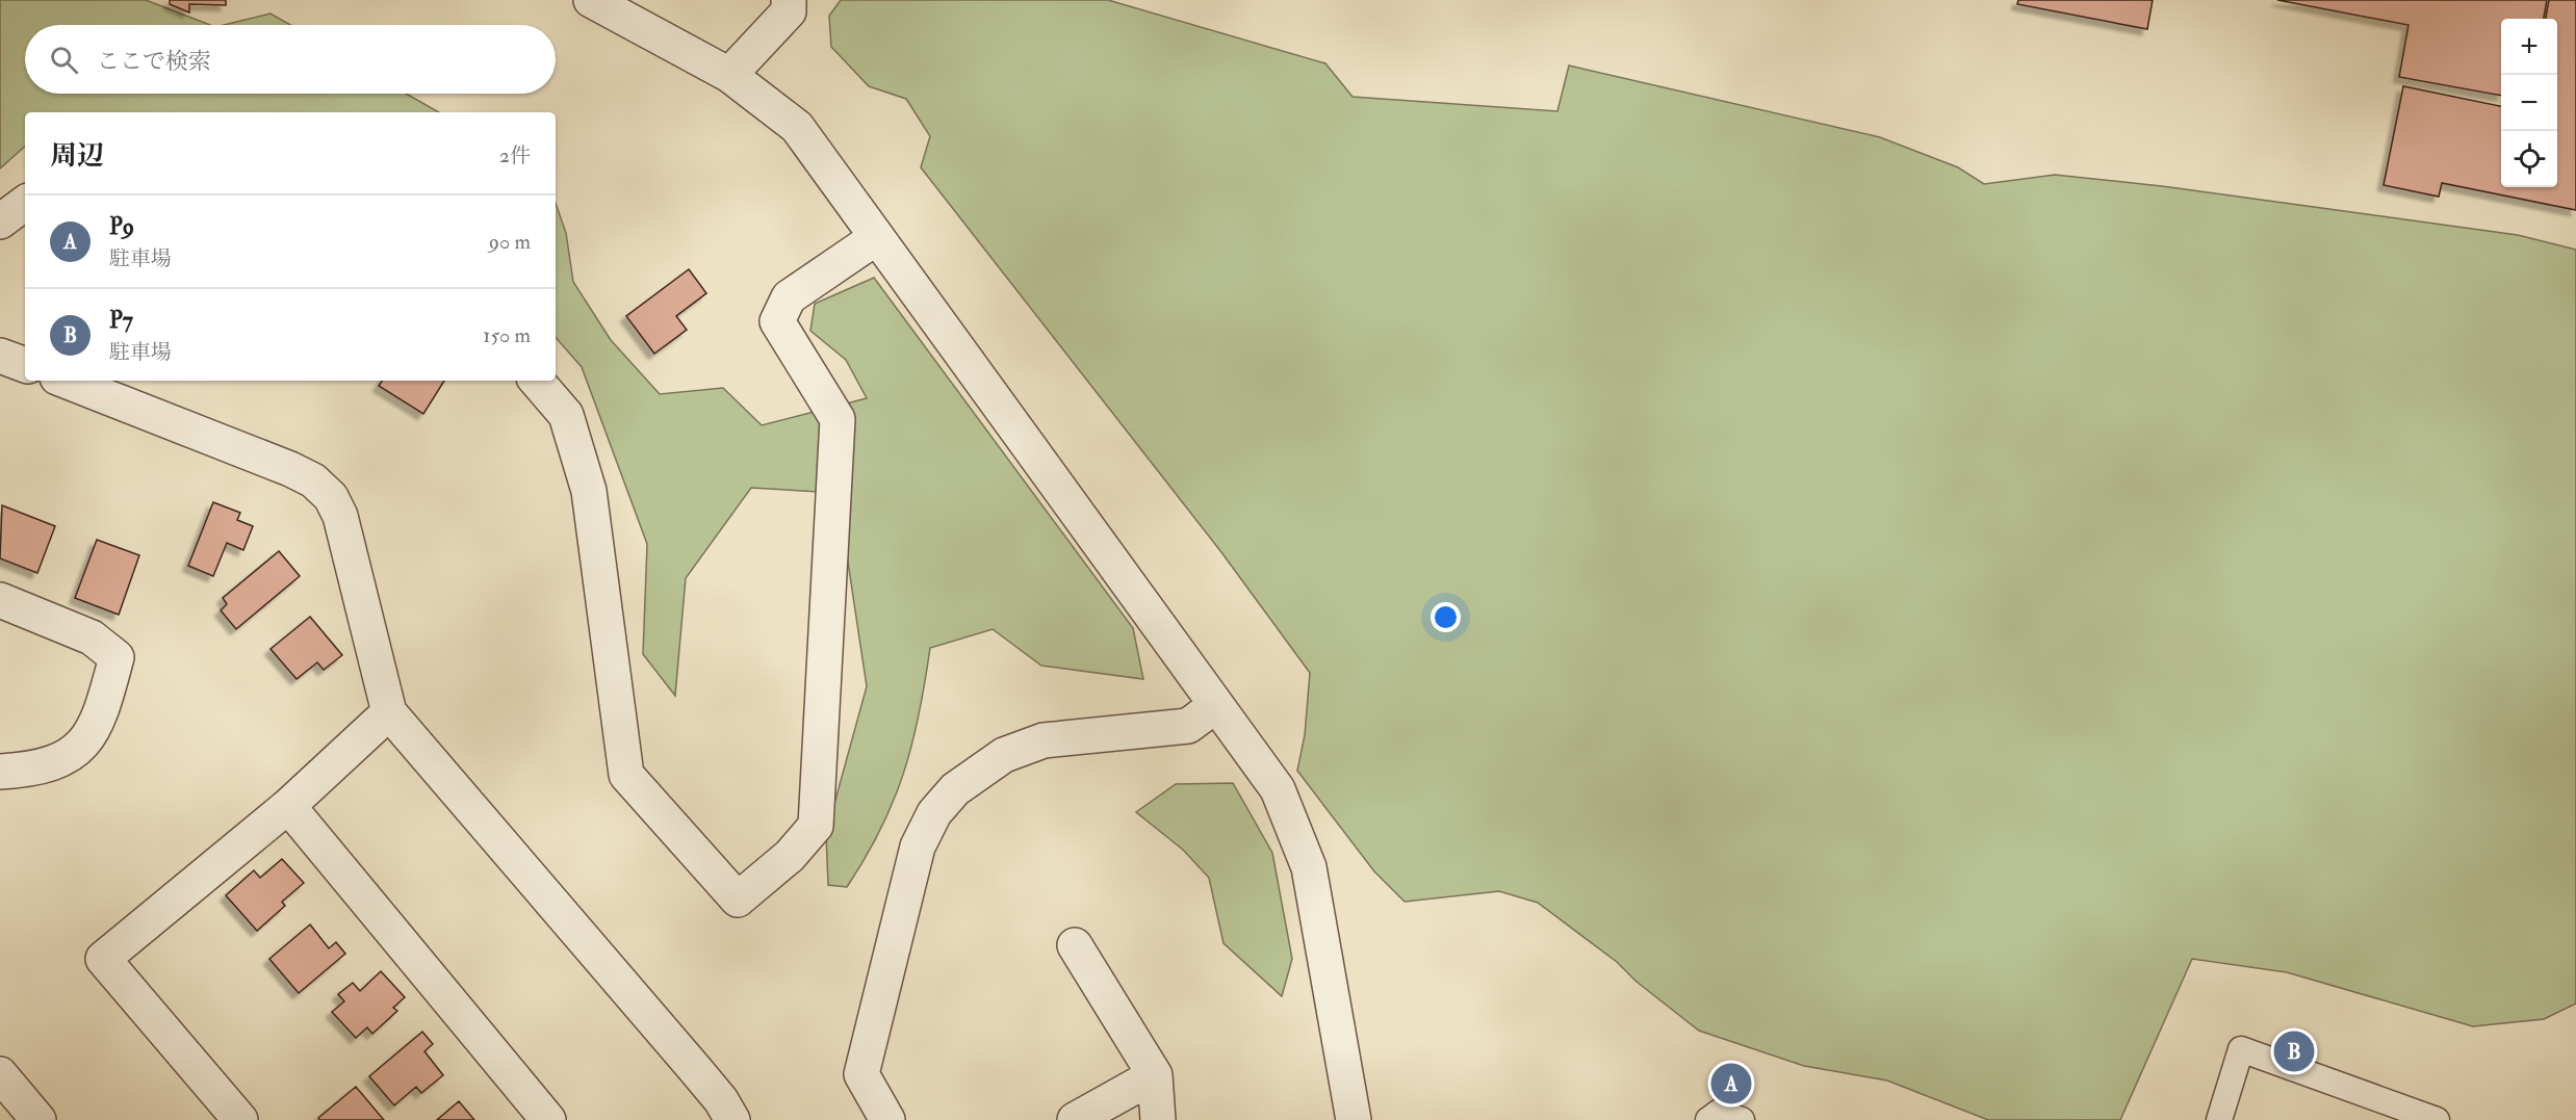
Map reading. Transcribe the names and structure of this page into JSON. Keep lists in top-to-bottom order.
{
  "page": {
    "map_buttons": ["+", "−"],
    "search": "ここで検索",
    "heading": ["周辺", "2件"],
    "list": [
      {
        "mark": "A",
        "name": "P9",
        "note": "駐車場",
        "value": "90 m"
      },
      {
        "mark": "B",
        "name": "P7",
        "note": "駐車場",
        "value": "150 m"
      }
    ],
    "pins": ["B", "A"]
  }
}
